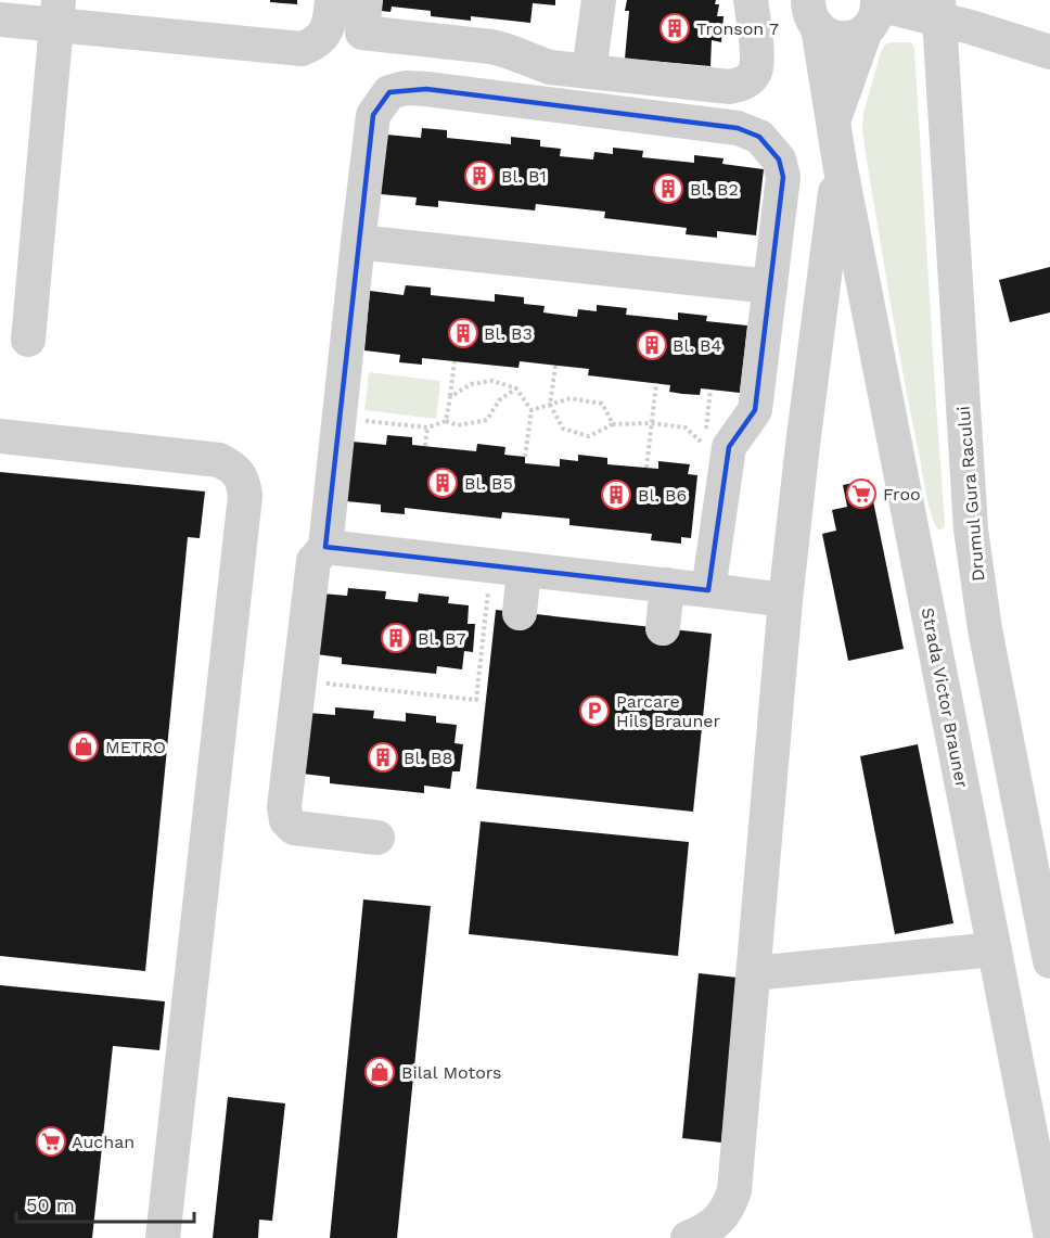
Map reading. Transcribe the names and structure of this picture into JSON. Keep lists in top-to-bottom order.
{
  "streets": {
    "street": ["Drumul Gura Racului", "Strada Victor Brauner"]
  },
  "places": {
    "building": [
      "Tronson 7",
      "Bl. B1",
      "Bl. B2",
      "Bl. B3",
      "Bl. B4",
      "Bl. B5",
      "Bl. B6",
      "Bl. B7",
      "Bl. B8"
    ],
    "supermarket": ["Froo", "Auchan"],
    "parking": ["Parcare Hils Brauner"],
    "shop": ["METRO", "Bilal Motors"]
  },
  "scale_bar": "50 m"
}
